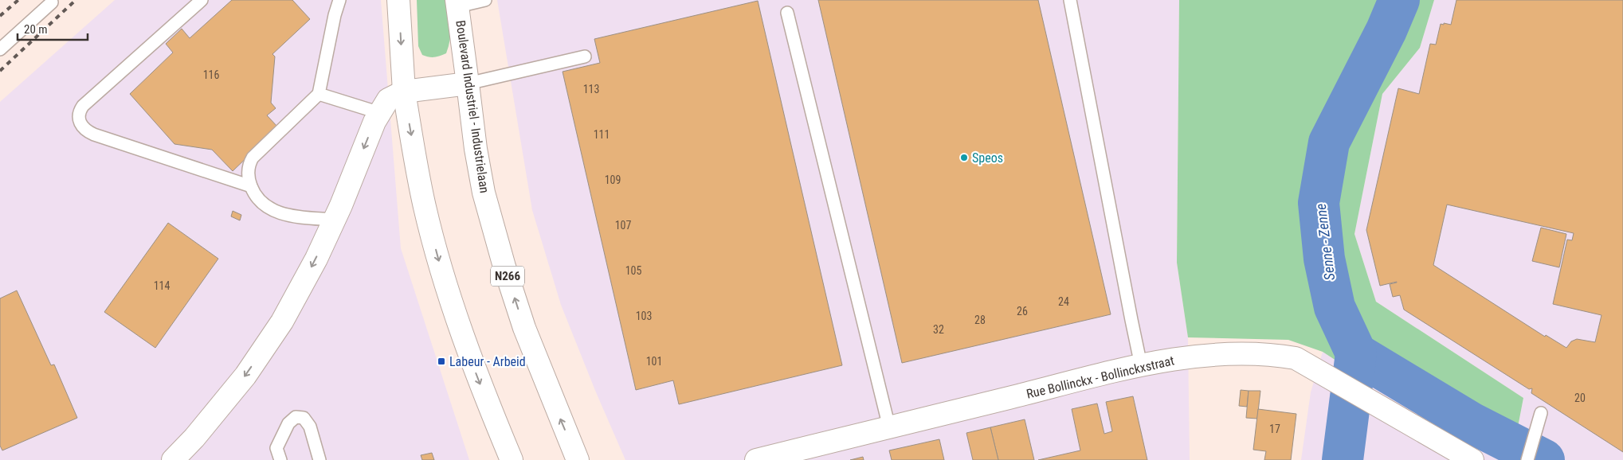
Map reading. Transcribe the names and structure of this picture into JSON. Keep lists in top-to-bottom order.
{
  "streets": {
    "main road": ["Boulevard Industriel - Industrielaan", "N266", "Rue Bollinckx - Bollinckxstraat"]
  },
  "water": ["Senne - Zenne"],
  "places": {
    "other": ["Speos"],
    "transit": ["Labeur - Arbeid"]
  },
  "house_numbers": [
    "116",
    "113",
    "111",
    "109",
    "107",
    "105",
    "114",
    "24",
    "26",
    "103",
    "28",
    "32",
    "101",
    "20",
    "17"
  ],
  "scale_bar": "20 m"
}
